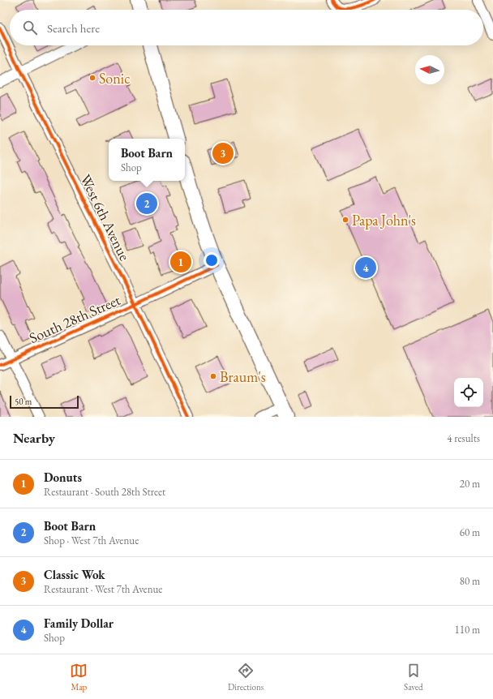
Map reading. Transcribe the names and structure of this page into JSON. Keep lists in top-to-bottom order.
{
  "streets": {
    "street": ["West 6th Avenue", "South 28th Street"]
  },
  "crossings": [
    ["West 6th Avenue", "South 28th Street"]
  ],
  "places": ["Sonic", "Papa John's", "Braum's"],
  "scale_bar": "50 m",
  "north": "left",
  "page": {
    "search": "Search here",
    "popup": ["Boot Barn", "Shop"],
    "pins": [
      "3",
      "2",
      "1",
      "4"
    ],
    "scale": "50 m",
    "heading": ["Nearby", "4 results"],
    "list": [
      {
        "mark": "1",
        "name": "Donuts",
        "note": "Restaurant · South 28th Street",
        "value": "20 m"
      },
      {
        "mark": "2",
        "name": "Boot Barn",
        "note": "Shop · West 7th Avenue",
        "value": "60 m"
      },
      {
        "mark": "3",
        "name": "Classic Wok",
        "note": "Restaurant · West 7th Avenue",
        "value": "80 m"
      },
      {
        "mark": "4",
        "name": "Family Dollar",
        "note": "Shop",
        "value": "110 m"
      }
    ],
    "nav": ["Map", "Directions", "Saved"]
  }
}
